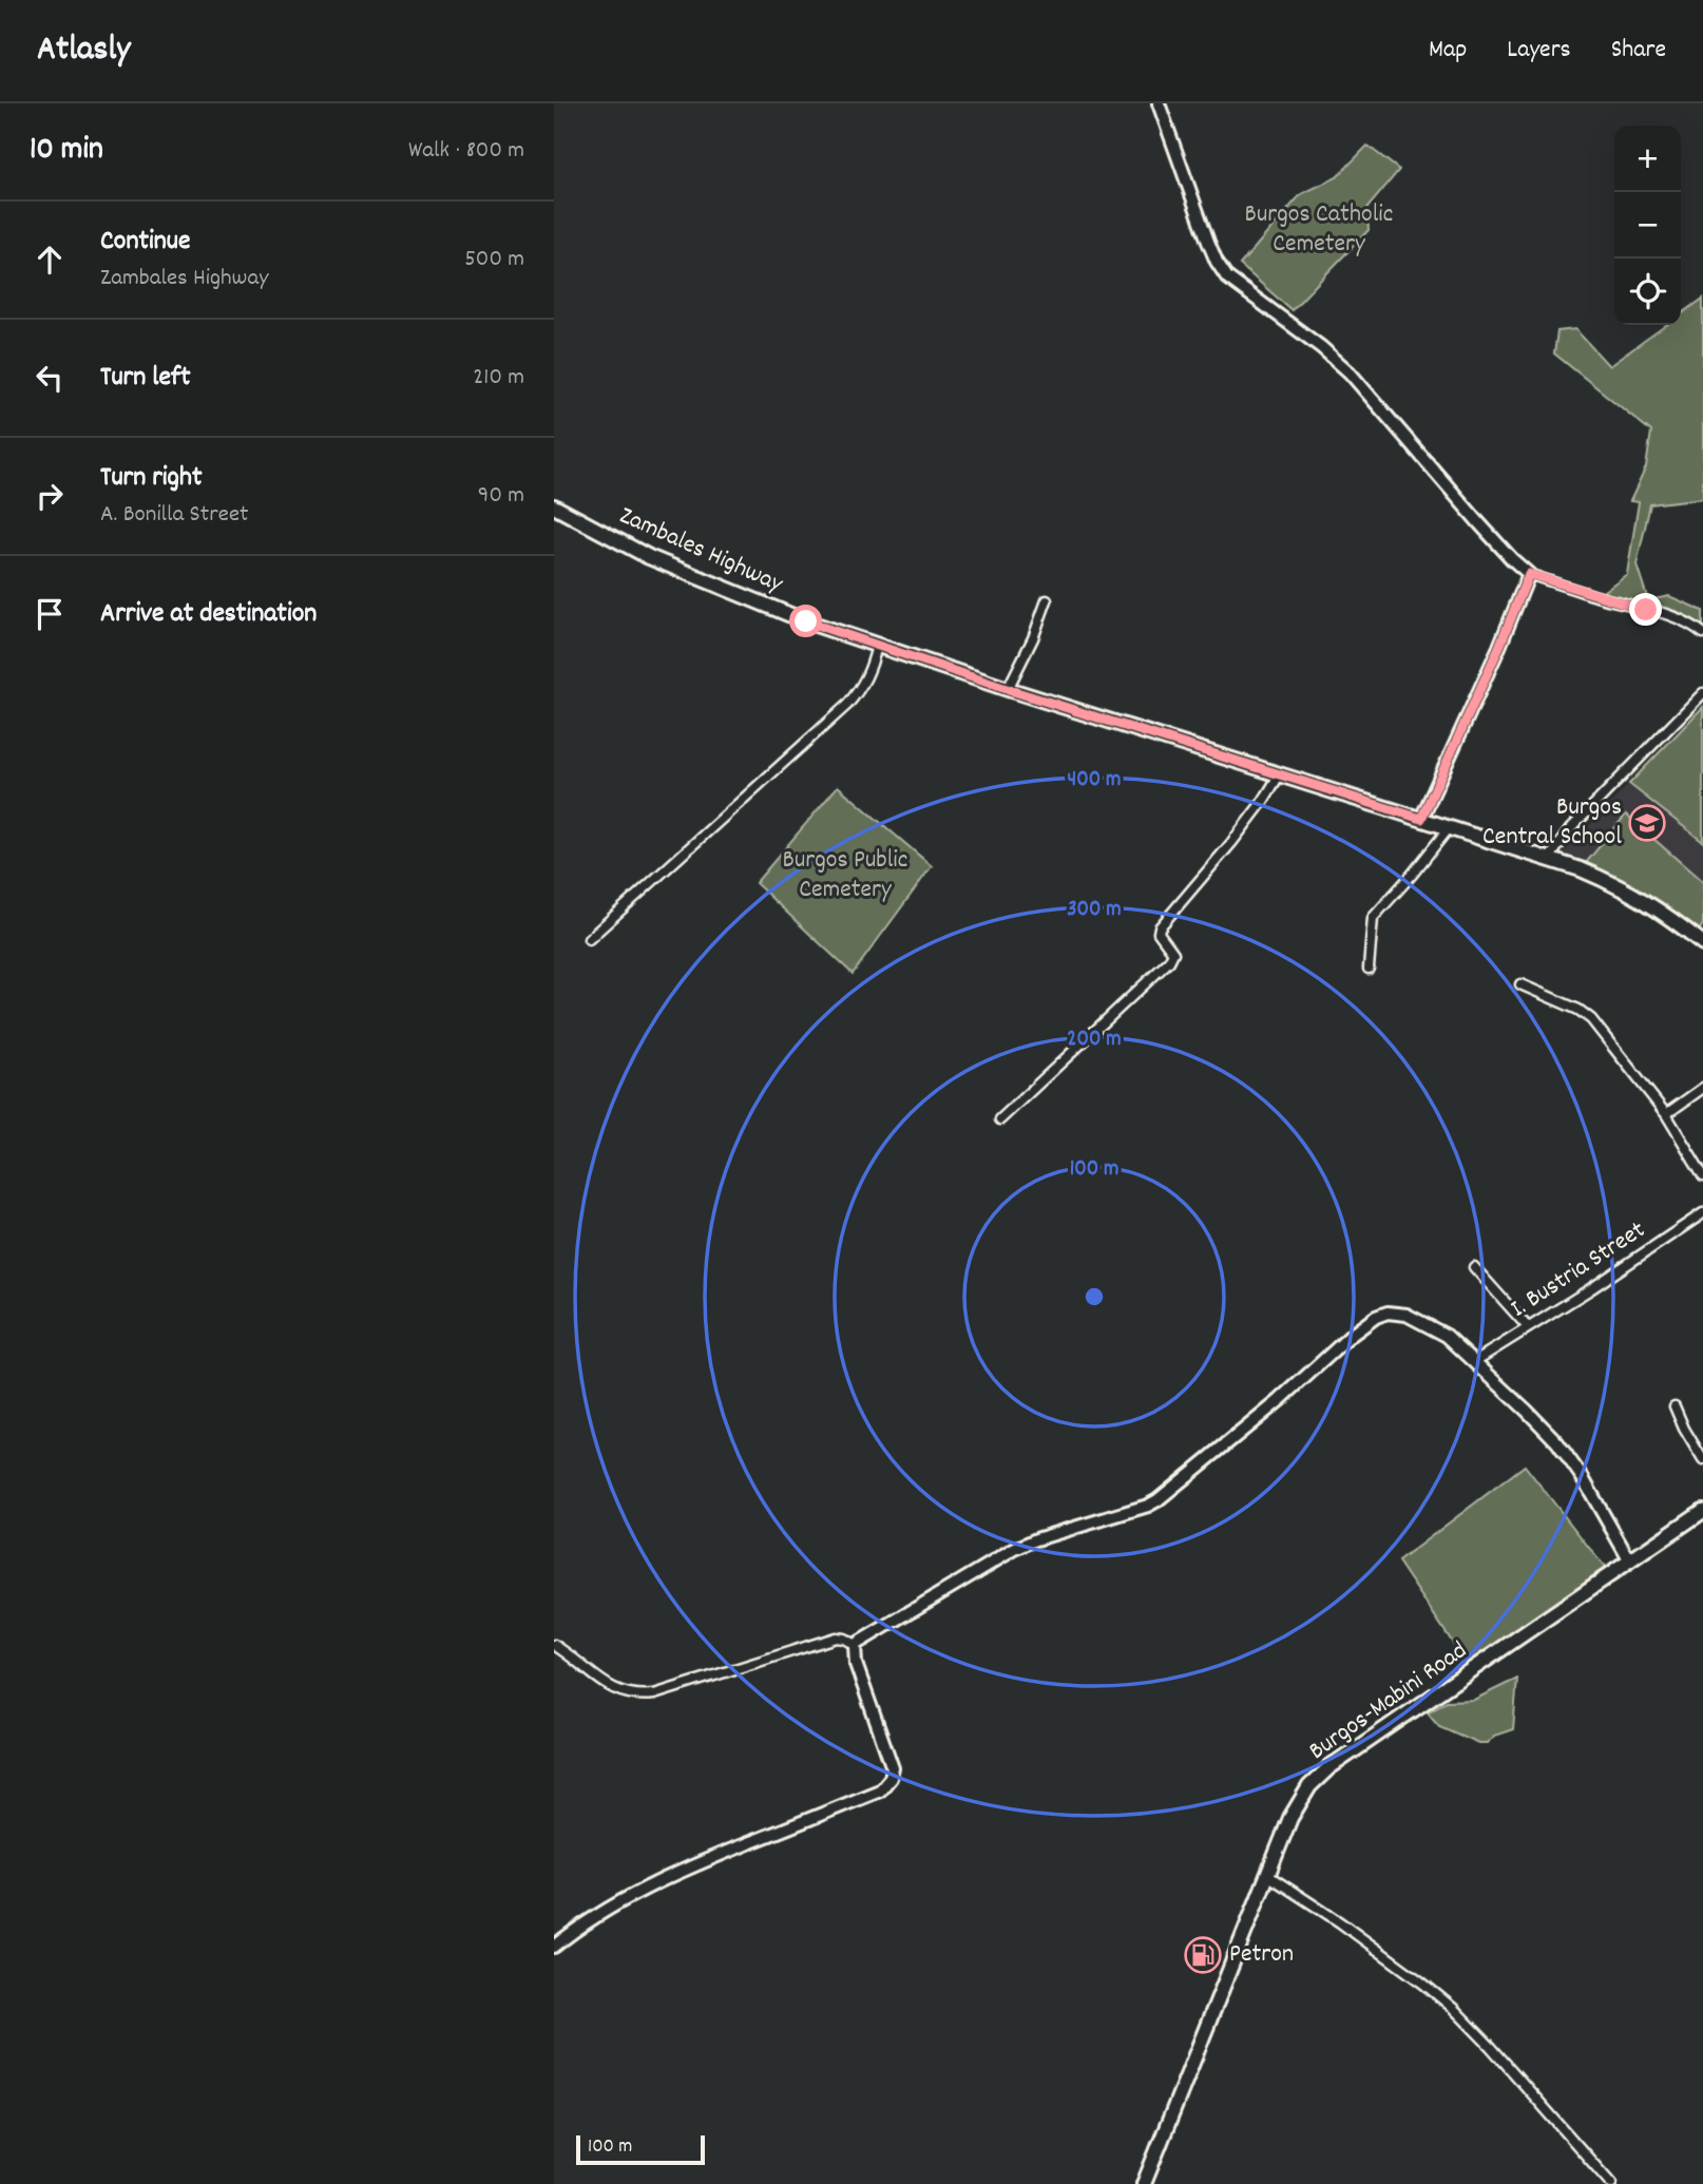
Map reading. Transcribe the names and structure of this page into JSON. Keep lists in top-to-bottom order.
{
  "streets": {
    "main road": ["Zambales Highway", "Burgos-Mabini Road"],
    "street": ["I. Bustria Street"]
  },
  "parks": ["Burgos Catholic Cemetery", "Burgos Public Cemetery"],
  "places": {
    "school or university": ["Burgos Central School"],
    "fuel station": ["Petron"]
  },
  "scale_bar": "100 m",
  "page": {
    "header": "Atlasly",
    "nav": ["Map", "Layers", "Share"],
    "heading": ["10 min", "Walk · 800 m"],
    "map_buttons": ["+", "−"],
    "list": [
      ["Continue", "Zambales Highway", "500 m"],
      ["Turn left", "210 m"],
      ["Turn right", "A. Bonilla Street", "90 m"],
      "Arrive at destination"
    ],
    "scale": "100 m"
  },
  "rings": [
    "400 m",
    "300 m",
    "200 m",
    "100 m"
  ]
}
